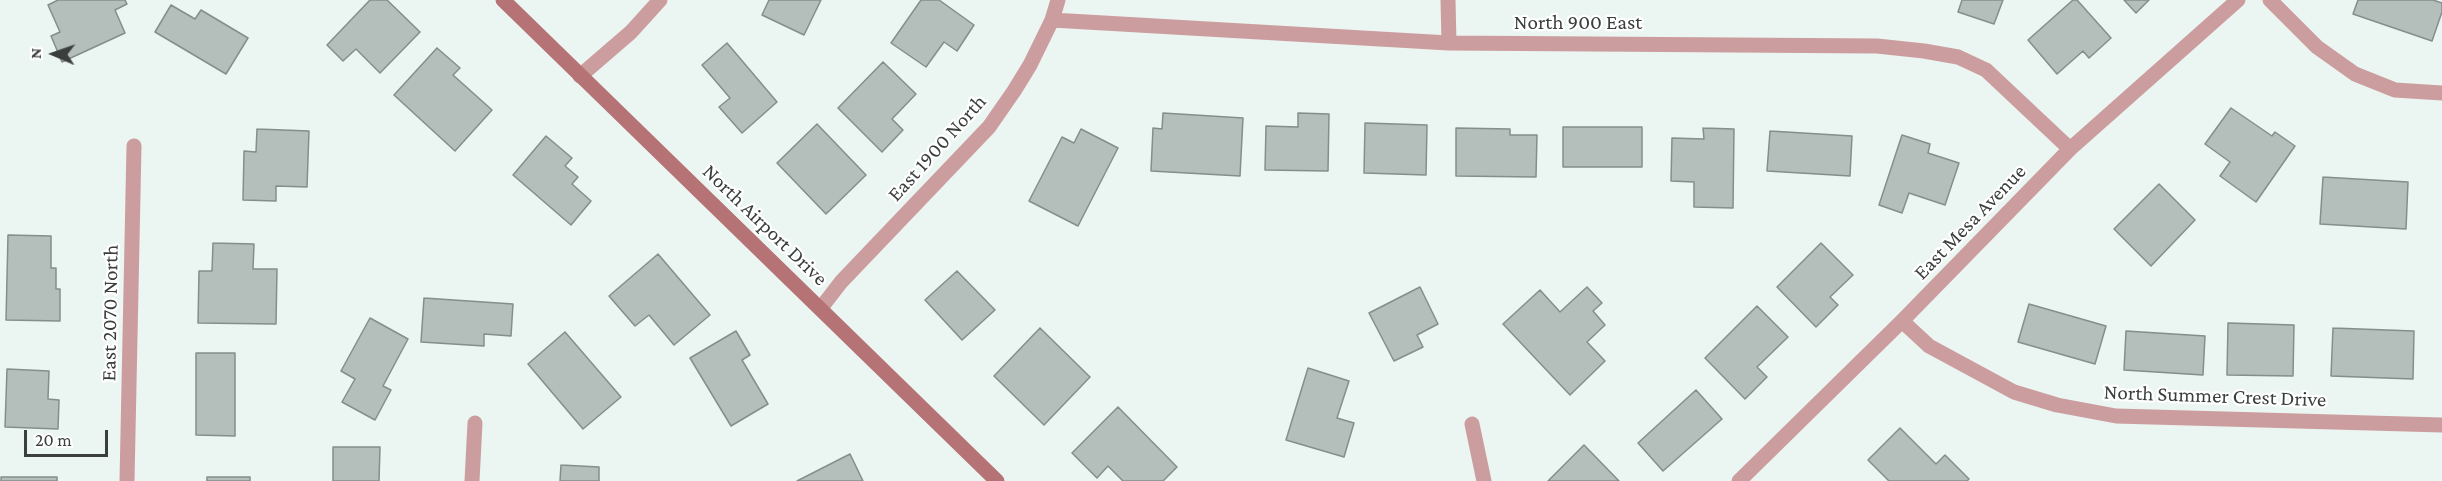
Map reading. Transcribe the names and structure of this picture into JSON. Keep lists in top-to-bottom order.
{
  "streets": {
    "street": [
      "North 900 East",
      "East 1900 North",
      "East Mesa Avenue",
      "North Airport Drive",
      "East 2070 North",
      "North Summer Crest Drive"
    ]
  },
  "crossings": [
    ["North 900 East", "East 1900 North"],
    ["North 900 East", "East Mesa Avenue"],
    ["East 1900 North", "North Airport Drive"],
    ["East Mesa Avenue", "North Summer Crest Drive"]
  ],
  "scale_bar": "20 m",
  "north": "left"
}
